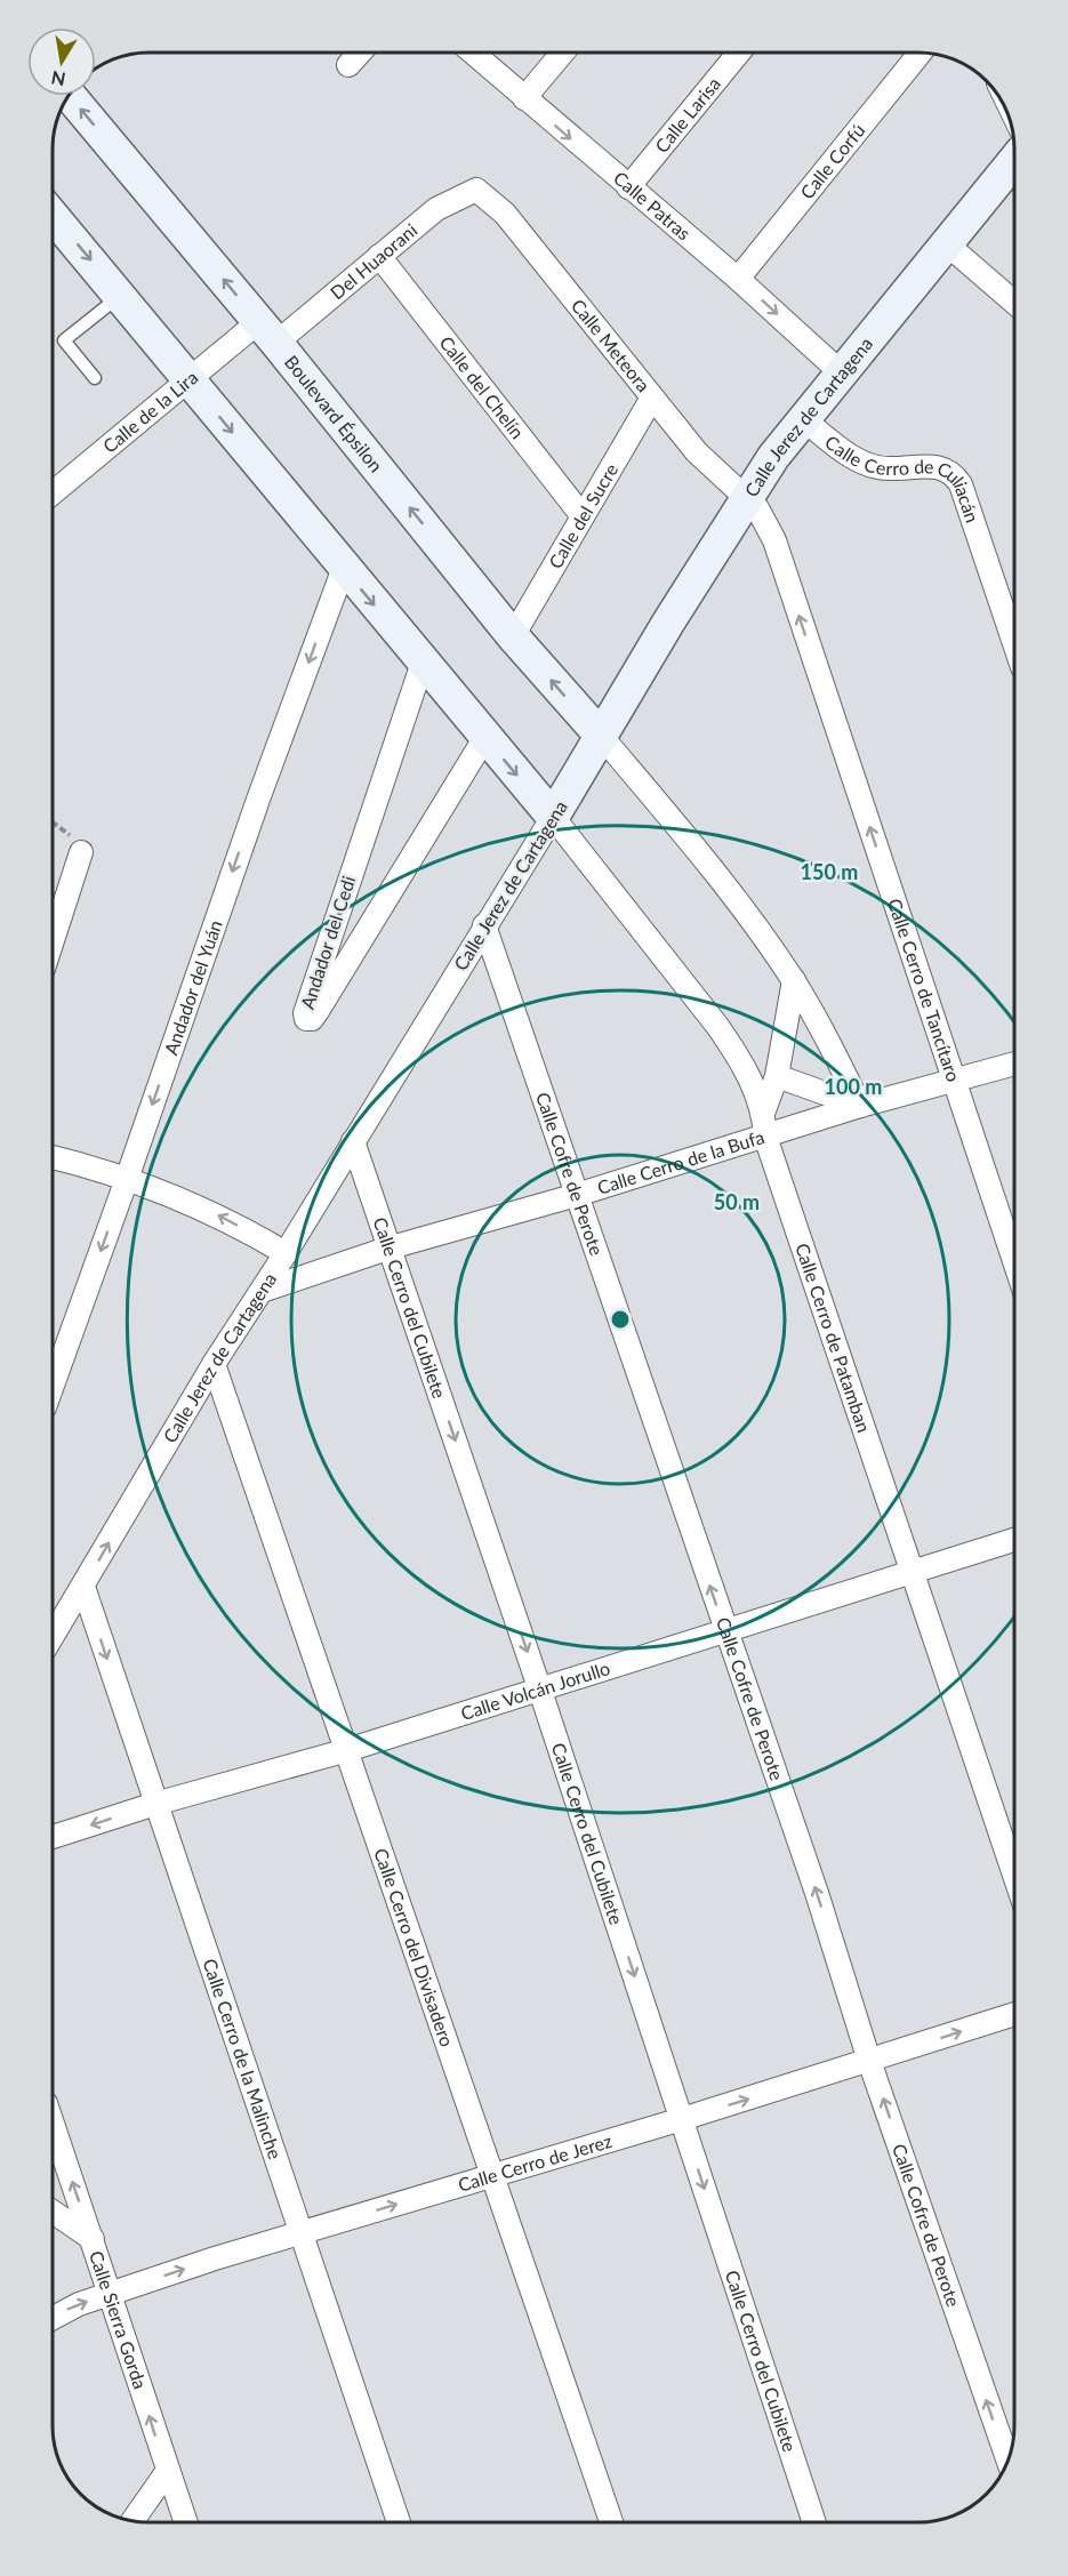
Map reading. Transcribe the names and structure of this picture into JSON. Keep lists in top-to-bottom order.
{
  "streets": {
    "street": [
      "Calle Larisa",
      "Calle Corfú",
      "Calle Patras",
      "Del Huaorani",
      "Calle Meteora",
      "Calle del Chelín",
      "Calle de la Lira",
      "Boulevard Épsilon",
      "Calle Jerez de Cartagena",
      "Calle Cerro de Culiacán",
      "Calle del Sucre",
      "Andador del Cedi",
      "Andador del Yuán",
      "Calle Cerro de Tancítaro",
      "Calle Cerro de la Bufa",
      "Calle Cofre de Perote",
      "Calle Cerro del Cubilete",
      "Calle Cerro de Patamban",
      "Calle Volcán Jorullo",
      "Calle Cerro del Divisadero",
      "Calle Cerro de la Malinche",
      "Calle Cerro de Jerez",
      "Calle Sierra Gorda"
    ]
  },
  "crossings": [
    ["Calle Larisa", "Calle Patras"],
    ["Calle Corfú", "Calle Patras"],
    ["Calle Patras", "Calle Jerez de Cartagena"],
    ["Del Huaorani", "Calle Meteora"],
    ["Del Huaorani", "Calle del Chelín"],
    ["Del Huaorani", "Calle de la Lira"],
    ["Del Huaorani", "Boulevard Épsilon"],
    ["Calle Meteora", "Calle Jerez de Cartagena"],
    ["Calle Meteora", "Calle del Sucre"],
    ["Calle Meteora", "Calle Cerro de Tancítaro"],
    ["Calle del Chelín", "Calle del Sucre"],
    ["Calle de la Lira", "Boulevard Épsilon"],
    ["Boulevard Épsilon", "Calle Jerez de Cartagena"],
    ["Boulevard Épsilon", "Calle del Sucre"],
    ["Calle Jerez de Cartagena", "Calle Cerro de Culiacán"],
    ["Calle Jerez de Cartagena", "Calle Cerro de Tancítaro"],
    ["Calle Jerez de Cartagena", "Calle Cerro de la Bufa"],
    ["Calle Jerez de Cartagena", "Calle Cofre de Perote"],
    ["Calle Jerez de Cartagena", "Calle Cerro del Cubilete"],
    ["Calle Jerez de Cartagena", "Calle Cerro de Patamban"],
    ["Calle Jerez de Cartagena", "Calle Cerro del Divisadero"],
    ["Calle Jerez de Cartagena", "Calle Cerro de la Malinche"],
    ["Calle Cerro de Tancítaro", "Calle Cerro de la Bufa"],
    ["Calle Cerro de la Bufa", "Calle Cofre de Perote"],
    ["Calle Cerro de la Bufa", "Calle Cerro del Cubilete"],
    ["Calle Cerro de la Bufa", "Calle Cerro de Patamban"],
    ["Calle Cofre de Perote", "Calle Volcán Jorullo"],
    ["Calle Cofre de Perote", "Calle Cerro de Jerez"],
    ["Calle Cerro del Cubilete", "Calle Volcán Jorullo"],
    ["Calle Cerro del Cubilete", "Calle Cerro de Jerez"],
    ["Calle Cerro de Patamban", "Calle Volcán Jorullo"],
    ["Calle Volcán Jorullo", "Calle Cerro del Divisadero"],
    ["Calle Volcán Jorullo", "Calle Cerro de la Malinche"],
    ["Calle Cerro del Divisadero", "Calle Cerro de Jerez"],
    ["Calle Cerro de la Malinche", "Calle Cerro de Jerez"],
    ["Calle Cerro de Jerez", "Calle Sierra Gorda"]
  ],
  "one_way": [
    "Calle Patras",
    "Andador del Yuán",
    "Calle Cofre de Perote",
    "Calle Cerro del Cubilete",
    "Calle Cerro de Jerez",
    "Calle Sierra Gorda"
  ],
  "north": "bottom",
  "rings": ["150 m", "100 m", "50 m"]
}
